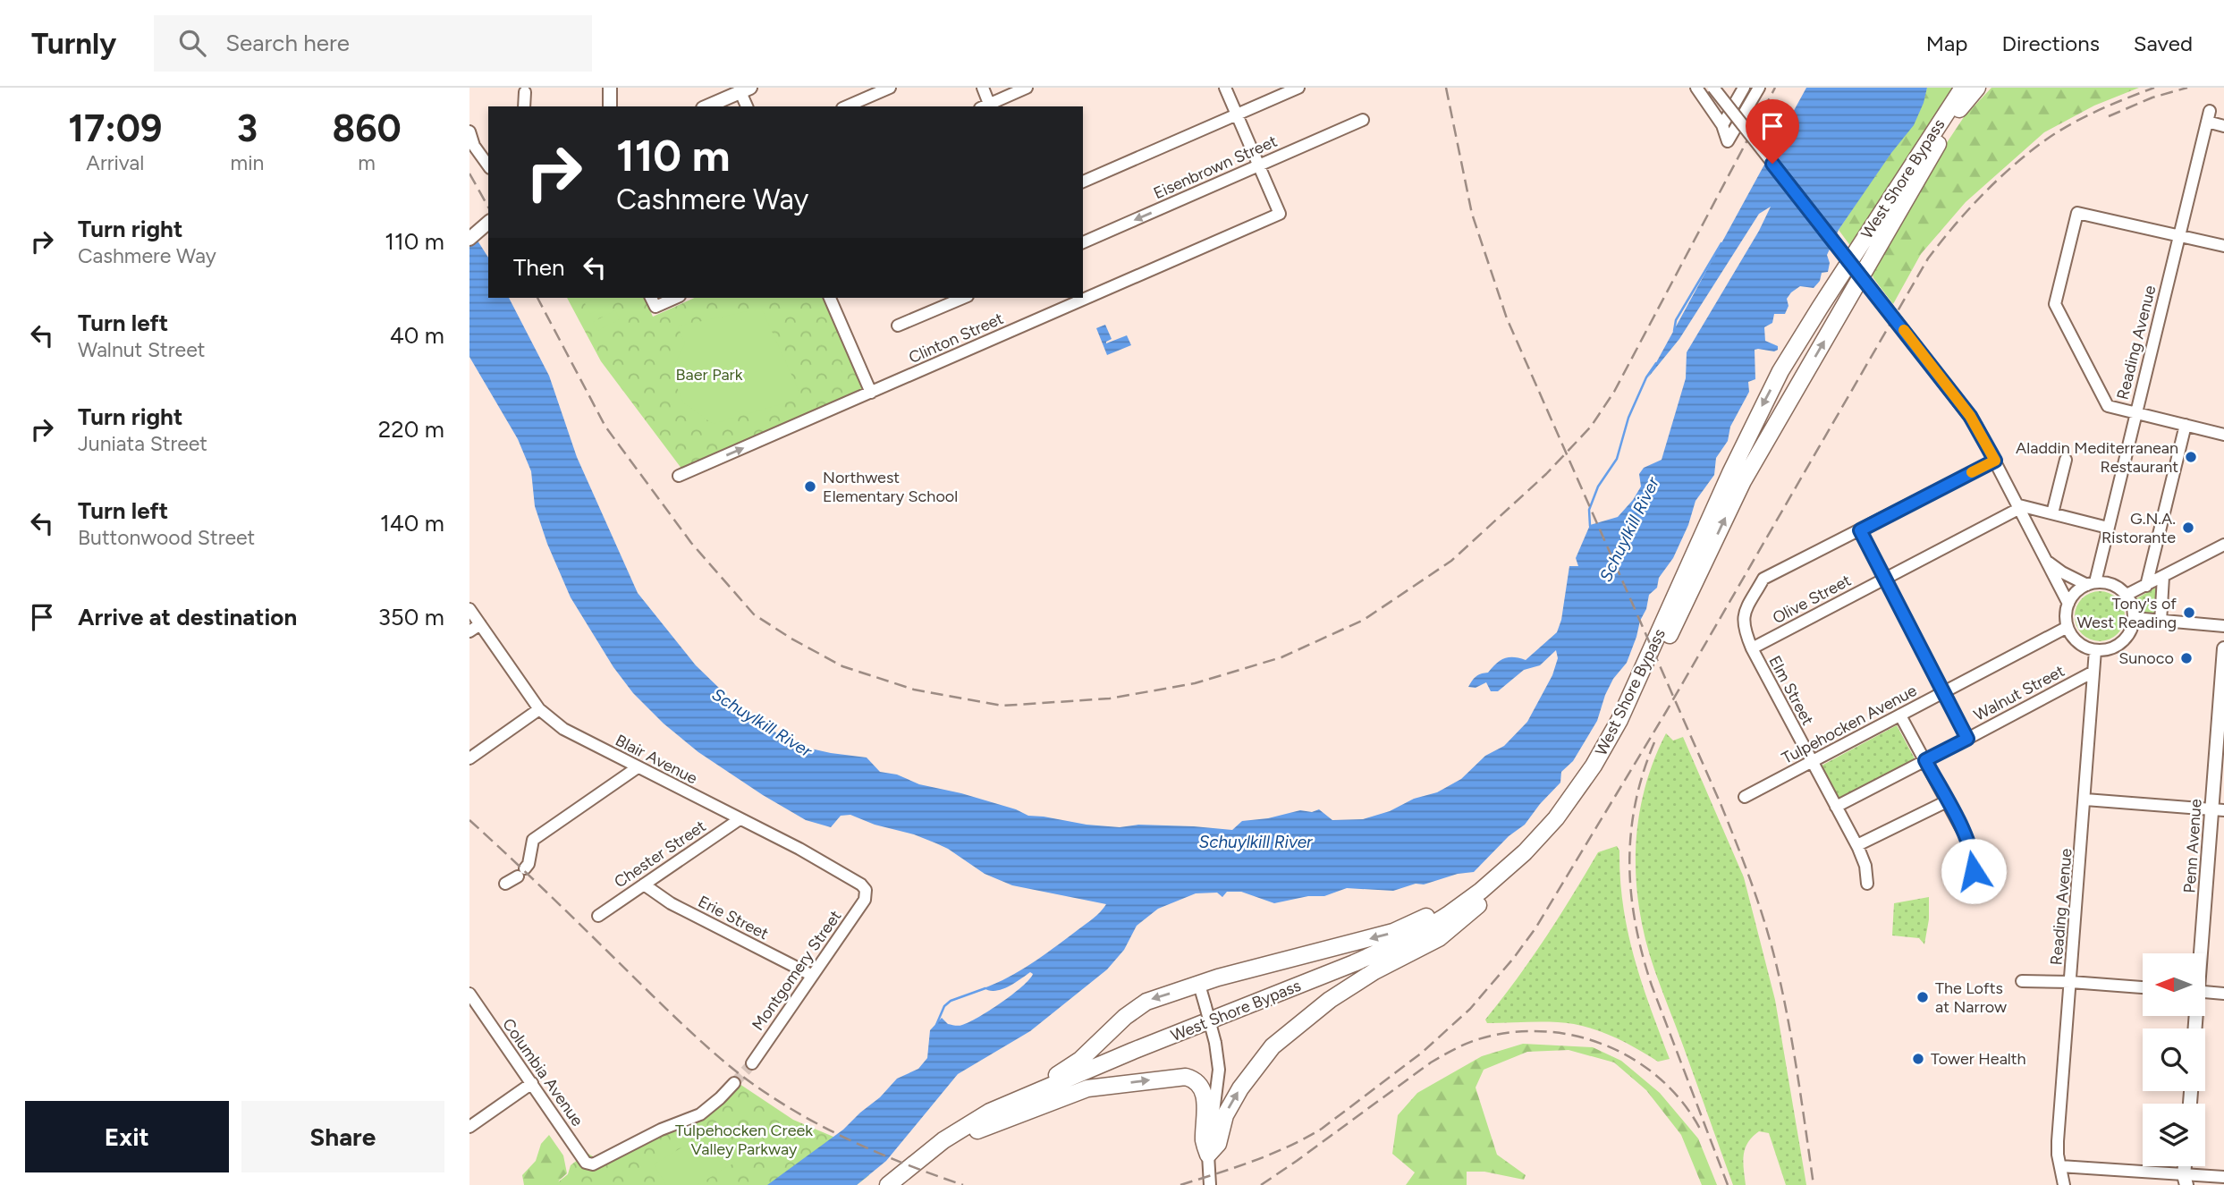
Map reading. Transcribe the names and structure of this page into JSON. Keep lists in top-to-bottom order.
{
  "streets": {
    "highway": ["West Shore Bypass"],
    "main road": ["Penn Avenue"],
    "street": [
      "Eisenbrown Street",
      "Clinton Street",
      "Reading Avenue",
      "Olive Street",
      "Elm Street",
      "Walnut Street",
      "Tulpehocken Avenue",
      "Blair Avenue",
      "Chester Street",
      "Erie Street",
      "Montgomery Street",
      "Columbia Avenue"
    ]
  },
  "crossings": [
    ["Eisenbrown Street", "Clinton Street"],
    ["Reading Avenue", "Walnut Street"],
    ["Reading Avenue", "Tulpehocken Avenue"],
    ["Olive Street", "Elm Street"],
    ["Olive Street", "Walnut Street"],
    ["Elm Street", "Walnut Street"],
    ["Elm Street", "Tulpehocken Avenue"],
    ["Walnut Street", "Tulpehocken Avenue"],
    ["Blair Avenue", "Chester Street"],
    ["Blair Avenue", "Montgomery Street"],
    ["Chester Street", "Erie Street"],
    ["Erie Street", "Montgomery Street"]
  ],
  "water": ["Schuylkill River"],
  "parks": ["Baer Park", "Tulpehocken Creek Valley Parkway"],
  "places": [
    "Aladdin Mediterranean Restaurant",
    "Northwest Elementary School",
    "G.N.A. Ristorante",
    "Tony's of West Reading",
    "Sunoco",
    "The Lofts at Narrow",
    "Tower Health"
  ],
  "north": "left",
  "page": {
    "header": "Turnly",
    "search": "Search here",
    "nav": ["Map", "Directions", "Saved"],
    "eta": [
      "17:09",
      "Arrival",
      "3",
      "min",
      "860",
      "m"
    ],
    "turn": ["110 m", "Cashmere Way"],
    "list": [
      {
        "name": "Turn right",
        "note": "Cashmere Way",
        "value": "110 m"
      },
      {
        "name": "Turn left",
        "note": "Walnut Street",
        "value": "40 m"
      },
      {
        "name": "Turn right",
        "note": "Juniata Street",
        "value": "220 m"
      },
      {
        "name": "Turn left",
        "note": "Buttonwood Street",
        "value": "140 m"
      },
      {
        "name": "Arrive at destination",
        "value": "350 m"
      }
    ],
    "then": "Then",
    "buttons": ["Exit", "Share"]
  }
}
